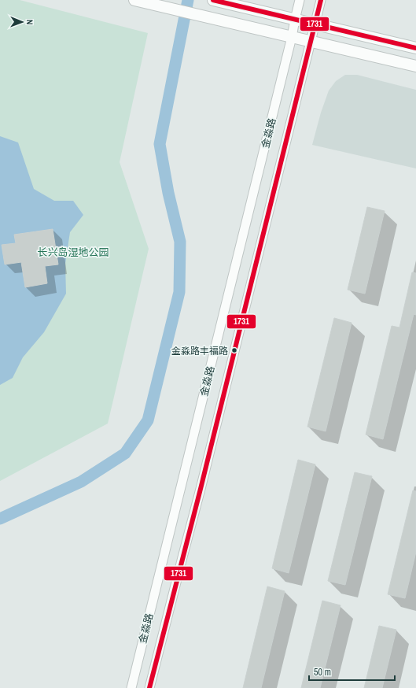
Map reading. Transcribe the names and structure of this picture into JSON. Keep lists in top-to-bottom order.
{
  "streets": {
    "street": ["金淼路"]
  },
  "parks": ["长兴岛湿地公园"],
  "places": ["金淼路丰福路"],
  "lines": ["transit line 1731"],
  "scale_bar": "50 m",
  "north": "right"
}
